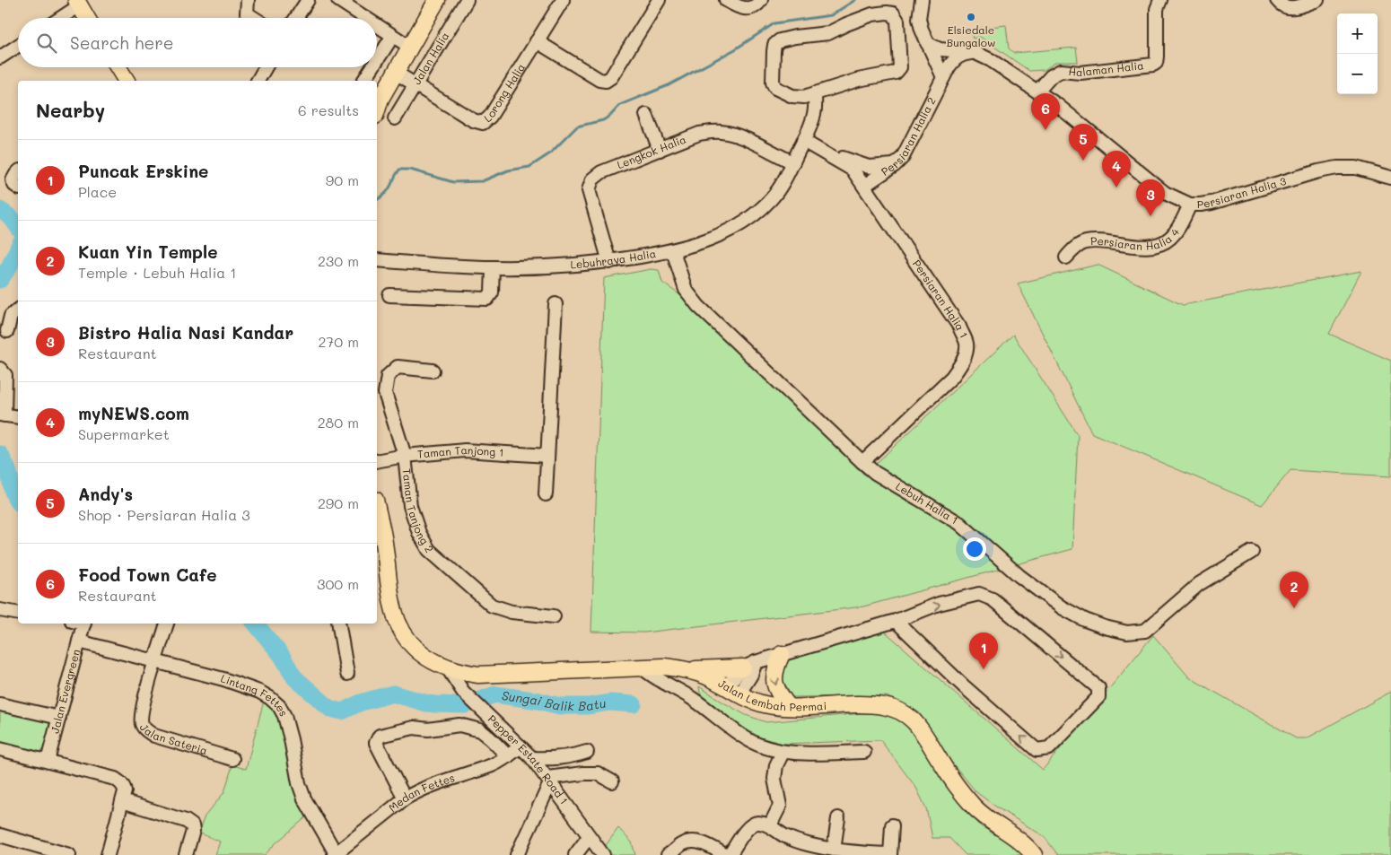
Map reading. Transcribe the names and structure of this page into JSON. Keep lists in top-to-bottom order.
{
  "streets": {
    "main road": ["Jalan Lembah Permai"],
    "street": [
      "Jalan Halia",
      "Halaman Halia",
      "Lorong Halia",
      "Persiaran Halia 2",
      "Lengkok Halia",
      "Persiaran Halia 3",
      "Persiaran Halia 4",
      "Lebuhraya Halia",
      "Persiaran Halia 1",
      "Taman Tanjong 1",
      "Lebuh Halia 1",
      "Taman Tanjong 2",
      "Jalan Evergreen",
      "Lintang Fettes",
      "Jalan Sateria",
      "Pepper Estate Road 1",
      "Medan Fettes"
    ]
  },
  "crossings": [
    ["Jalan Halia", "Lorong Halia"],
    ["Halaman Halia", "Persiaran Halia 3"],
    ["Persiaran Halia 2", "Persiaran Halia 3"],
    ["Persiaran Halia 2", "Persiaran Halia 1"],
    ["Lengkok Halia", "Lebuhraya Halia"],
    ["Persiaran Halia 3", "Persiaran Halia 4"],
    ["Lebuhraya Halia", "Persiaran Halia 1"],
    ["Lebuhraya Halia", "Lebuh Halia 1"],
    ["Persiaran Halia 1", "Lebuh Halia 1"],
    ["Taman Tanjong 1", "Taman Tanjong 2"],
    ["Jalan Evergreen", "Lintang Fettes"],
    ["Jalan Lembah Permai", "Pepper Estate Road 1"],
    ["Lintang Fettes", "Jalan Sateria"],
    ["Lintang Fettes", "Medan Fettes"],
    ["Pepper Estate Road 1", "Medan Fettes"]
  ],
  "water": ["Sungai Balik Batu"],
  "places": ["Elsiedale Bungalow"],
  "page": {
    "map_buttons": ["+", "−"],
    "search": "Search here",
    "heading": ["Nearby", "6 results"],
    "pins": [
      "6",
      "5",
      "4",
      "3",
      "2",
      "1"
    ],
    "list": [
      {
        "mark": "1",
        "name": "Puncak Erskine",
        "note": "Place",
        "value": "90 m"
      },
      {
        "mark": "2",
        "name": "Kuan Yin Temple",
        "note": "Temple · Lebuh Halia 1",
        "value": "230 m"
      },
      {
        "mark": "3",
        "name": "Bistro Halia Nasi Kandar",
        "note": "Restaurant",
        "value": "270 m"
      },
      {
        "mark": "4",
        "name": "myNEWS.com",
        "note": "Supermarket",
        "value": "280 m"
      },
      {
        "mark": "5",
        "name": "Andy's",
        "note": "Shop · Persiaran Halia 3",
        "value": "290 m"
      },
      {
        "mark": "6",
        "name": "Food Town Cafe",
        "note": "Restaurant",
        "value": "300 m"
      }
    ]
  }
}
